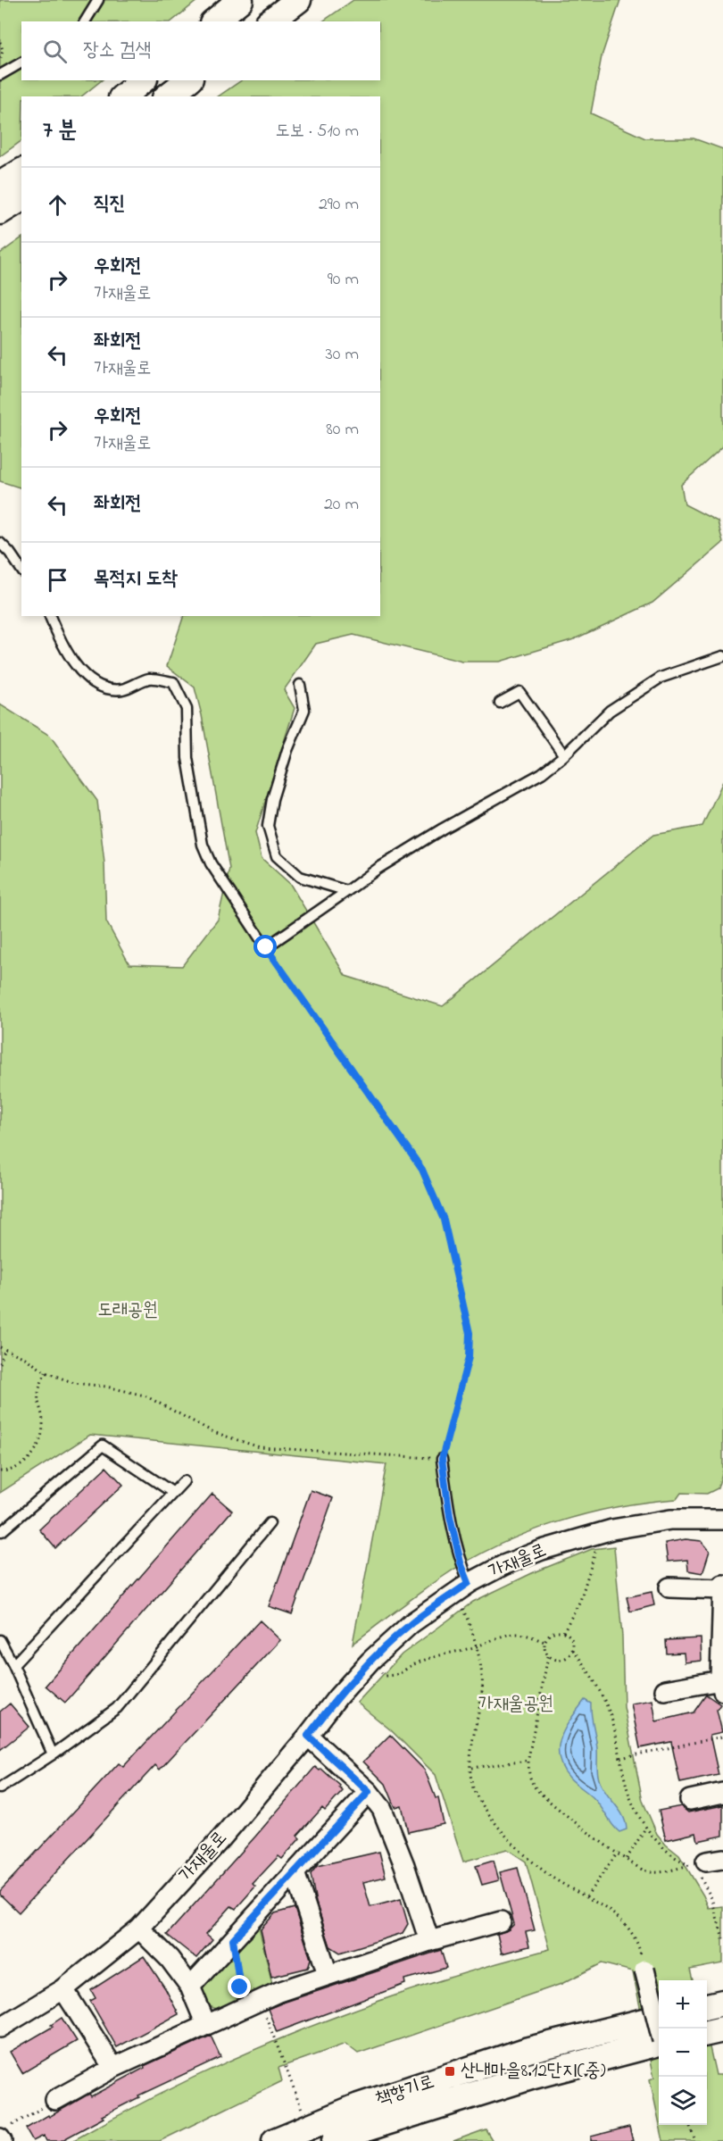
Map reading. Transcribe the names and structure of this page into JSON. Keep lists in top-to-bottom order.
{
  "streets": {
    "main road": ["책향기로"],
    "street": ["가재울로"]
  },
  "parks": ["도래공원", "가재울공원"],
  "places": {
    "transit": ["산내마을8.12단지(중)"]
  },
  "page": {
    "search": "장소 검색",
    "heading": ["7 분", "도보 · 510 m"],
    "list": [
      ["직진", "290 m"],
      ["우회전", "가재울로", "90 m"],
      ["좌회전", "가재울로", "30 m"],
      ["우회전", "가재울로", "80 m"],
      ["좌회전", "20 m"],
      "목적지 도착"
    ],
    "map_buttons": ["+", "−"]
  }
}
